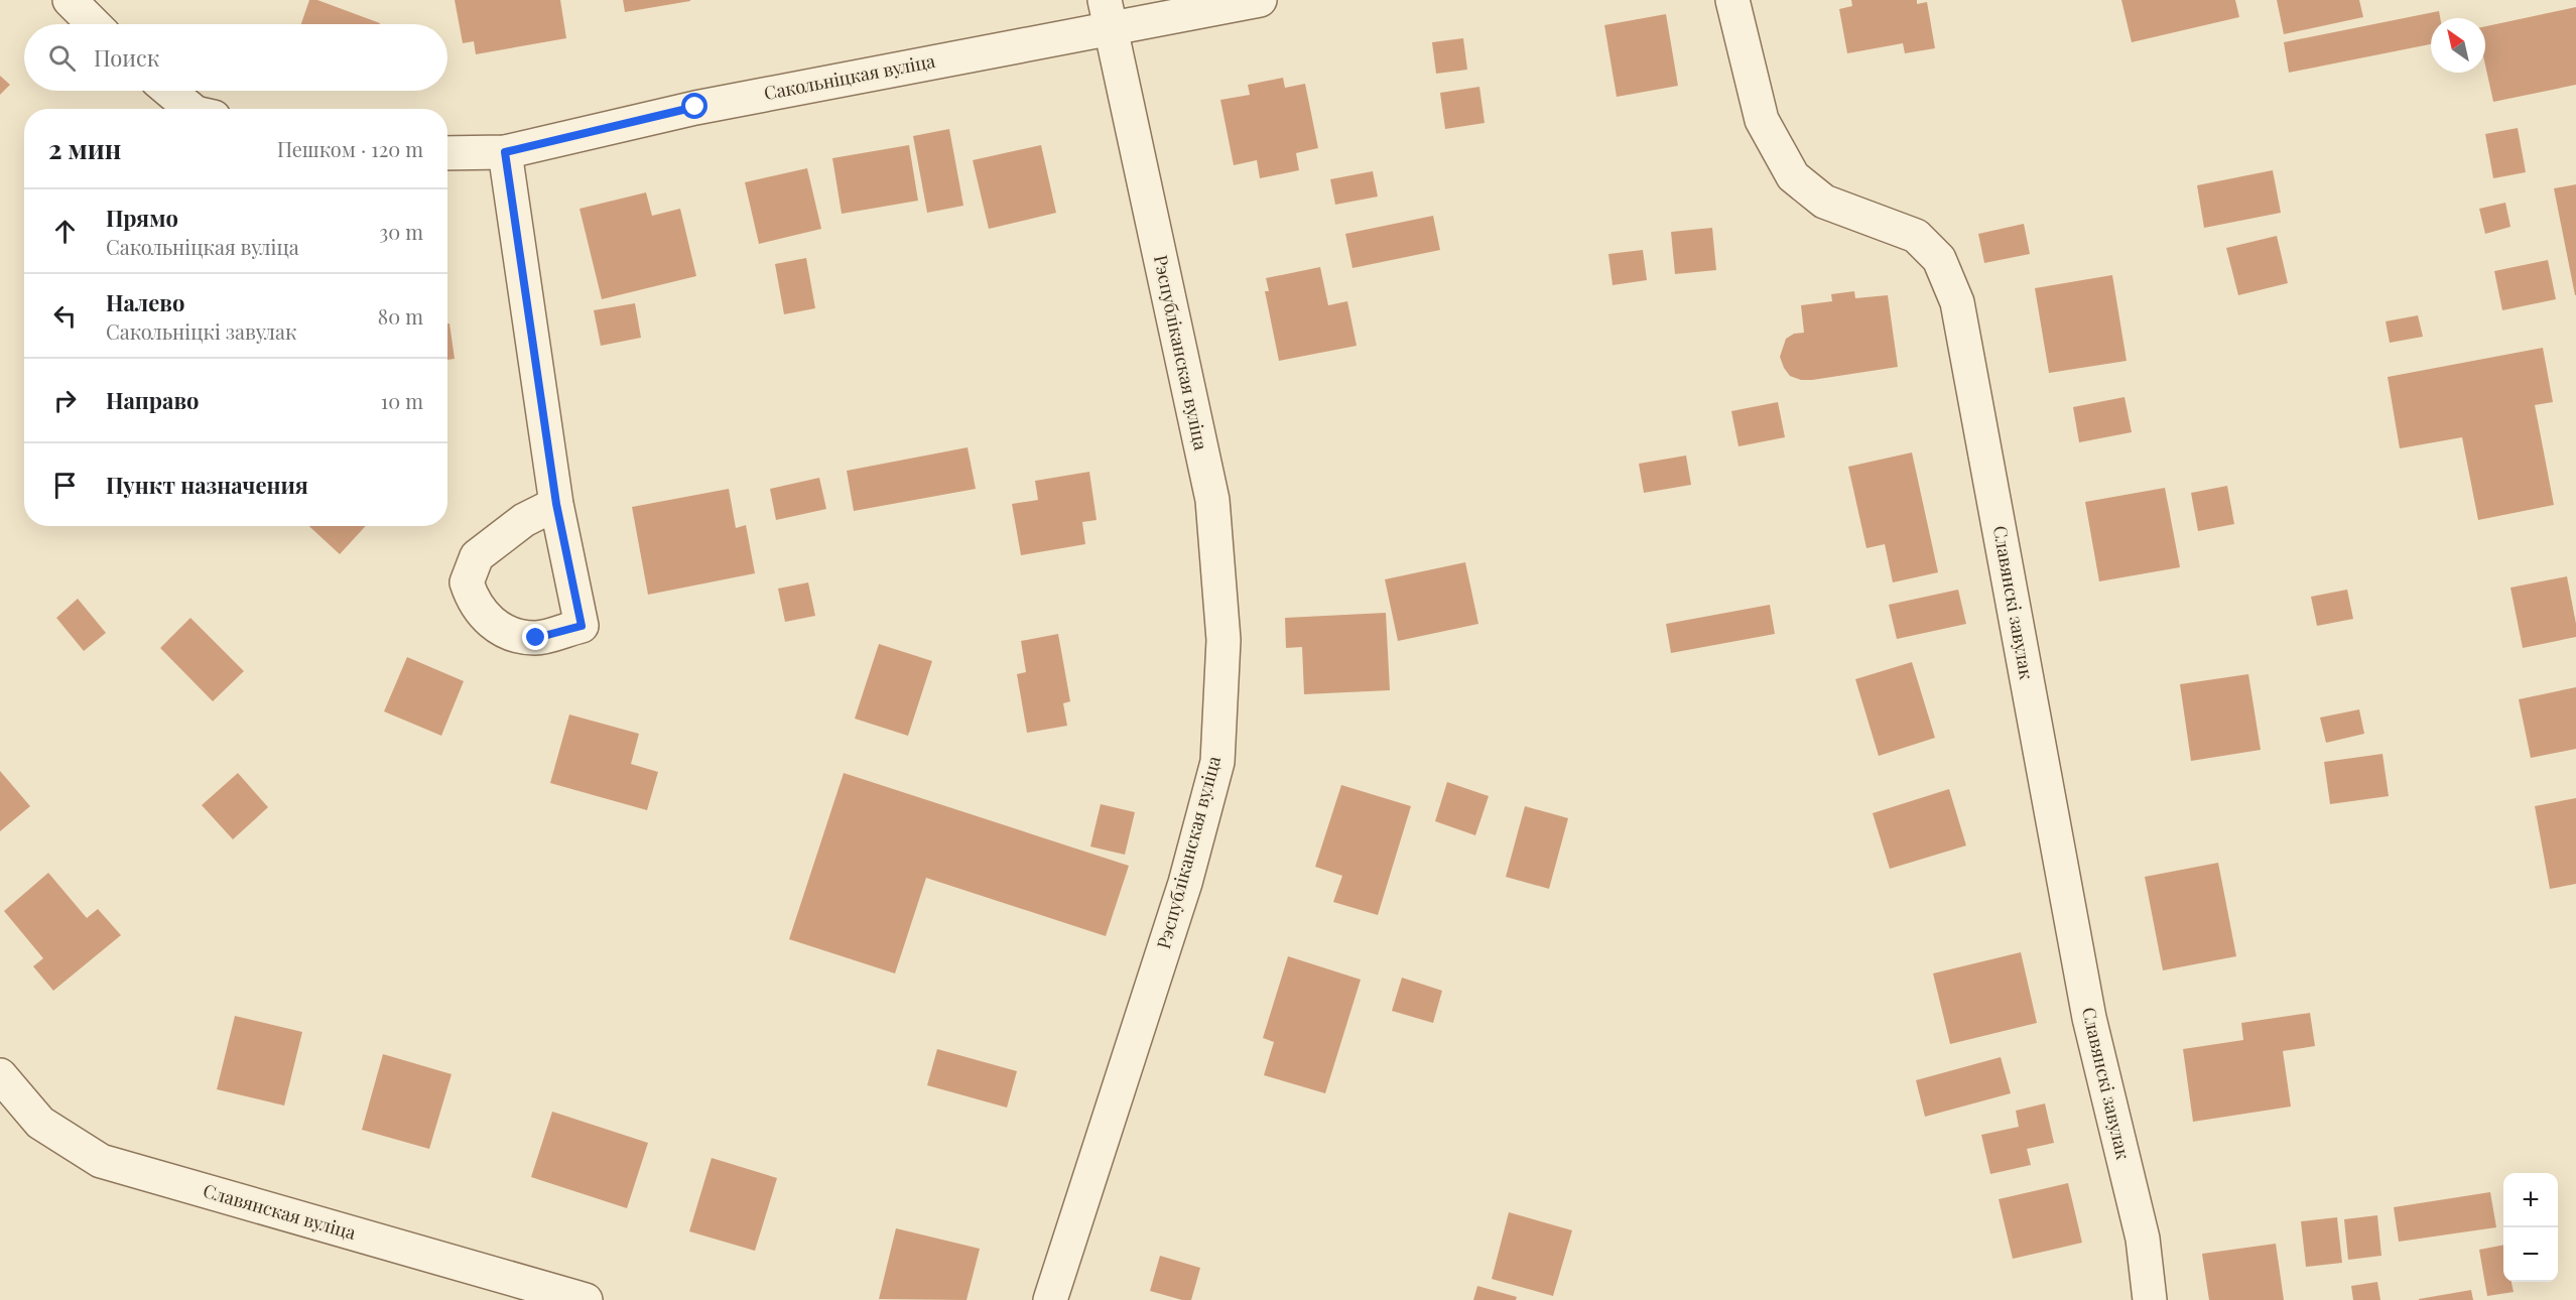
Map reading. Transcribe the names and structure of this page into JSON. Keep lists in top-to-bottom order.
{
  "streets": {
    "street": [
      "Сакольніцкая вуліца",
      "Рэспубліканская вуліца",
      "Славянскі завулак",
      "Славянская вуліца"
    ]
  },
  "crossings": [
    ["Сакольніцкая вуліца", "Рэспубліканская вуліца"]
  ],
  "north": "top left",
  "page": {
    "search": "Поиск",
    "heading": ["2 мин", "Пешком · 120 m"],
    "list": [
      ["Прямо", "Сакольніцкая вуліца", "30 m"],
      ["Налево", "Сакольніцкі завулак", "80 m"],
      ["Направо", "10 m"],
      "Пункт назначения"
    ],
    "map_buttons": ["+", "−"]
  }
}
